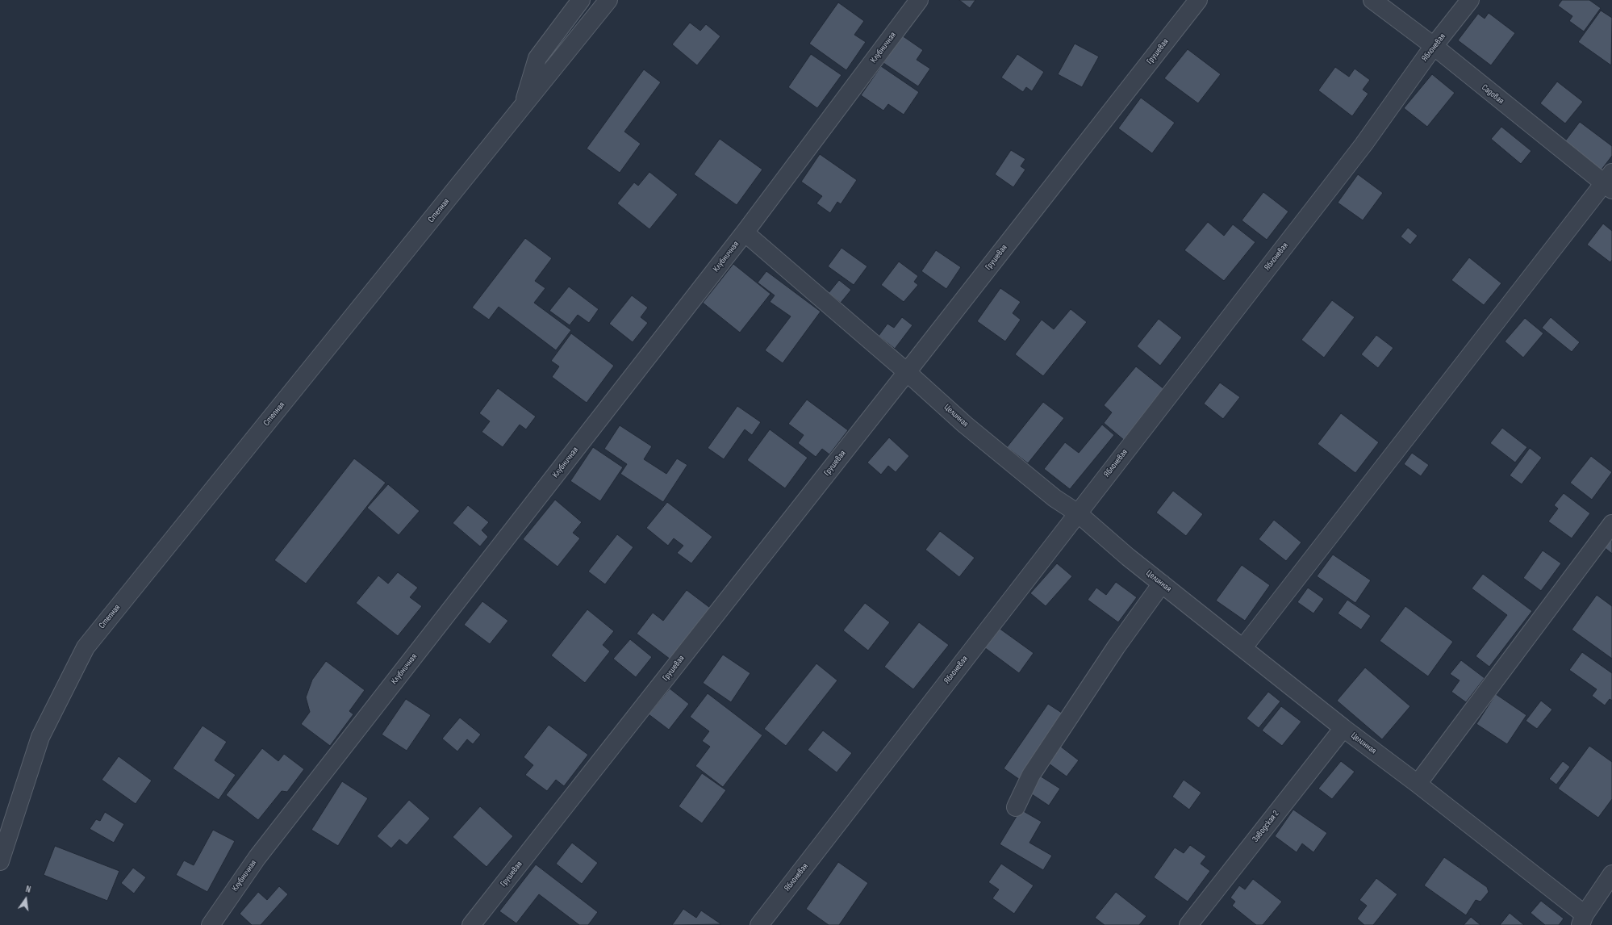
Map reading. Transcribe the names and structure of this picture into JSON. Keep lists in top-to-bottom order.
{
  "streets": {
    "street": [
      "Клубничная",
      "Яблоневая",
      "Грушевая",
      "Садовая",
      "Степная",
      "Целинная",
      "Заводская 2"
    ]
  },
  "crossings": [
    ["Клубничная", "Целинная"],
    ["Яблоневая", "Садовая"],
    ["Яблоневая", "Целинная"],
    ["Грушевая", "Целинная"],
    ["Целинная", "Заводская 2"]
  ],
  "north": "top"
}
